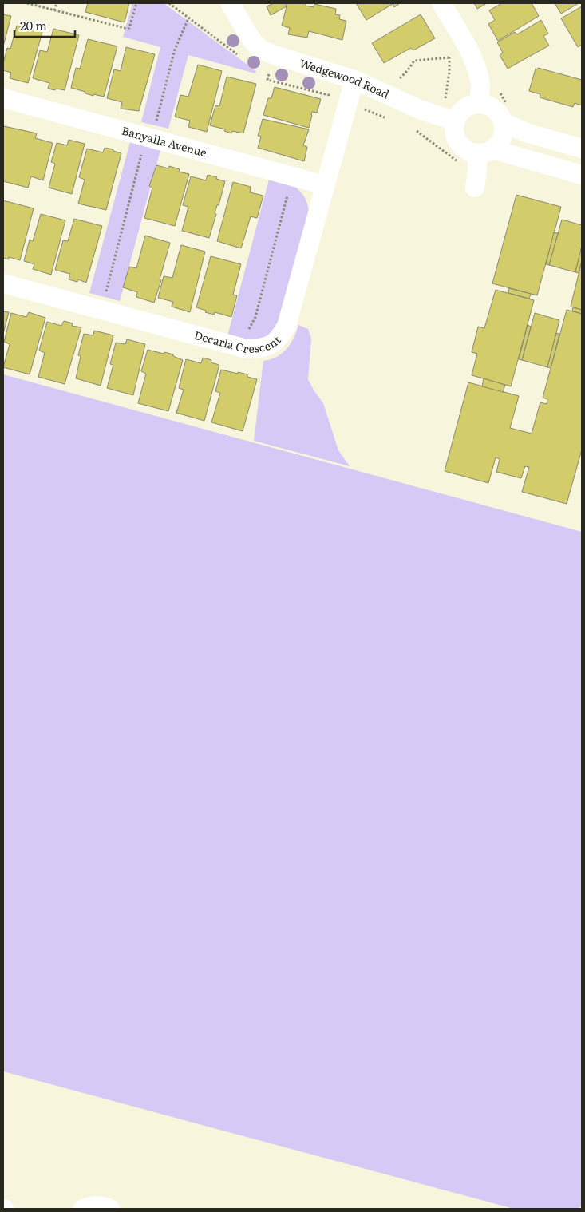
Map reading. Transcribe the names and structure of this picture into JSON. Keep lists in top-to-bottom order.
{
  "streets": {
    "street": ["Wedgewood Road", "Banyalla Avenue", "Decarla Crescent"]
  },
  "crossings": [
    ["Wedgewood Road", "Decarla Crescent"],
    ["Banyalla Avenue", "Decarla Crescent"]
  ],
  "scale_bar": "20 m"
}
